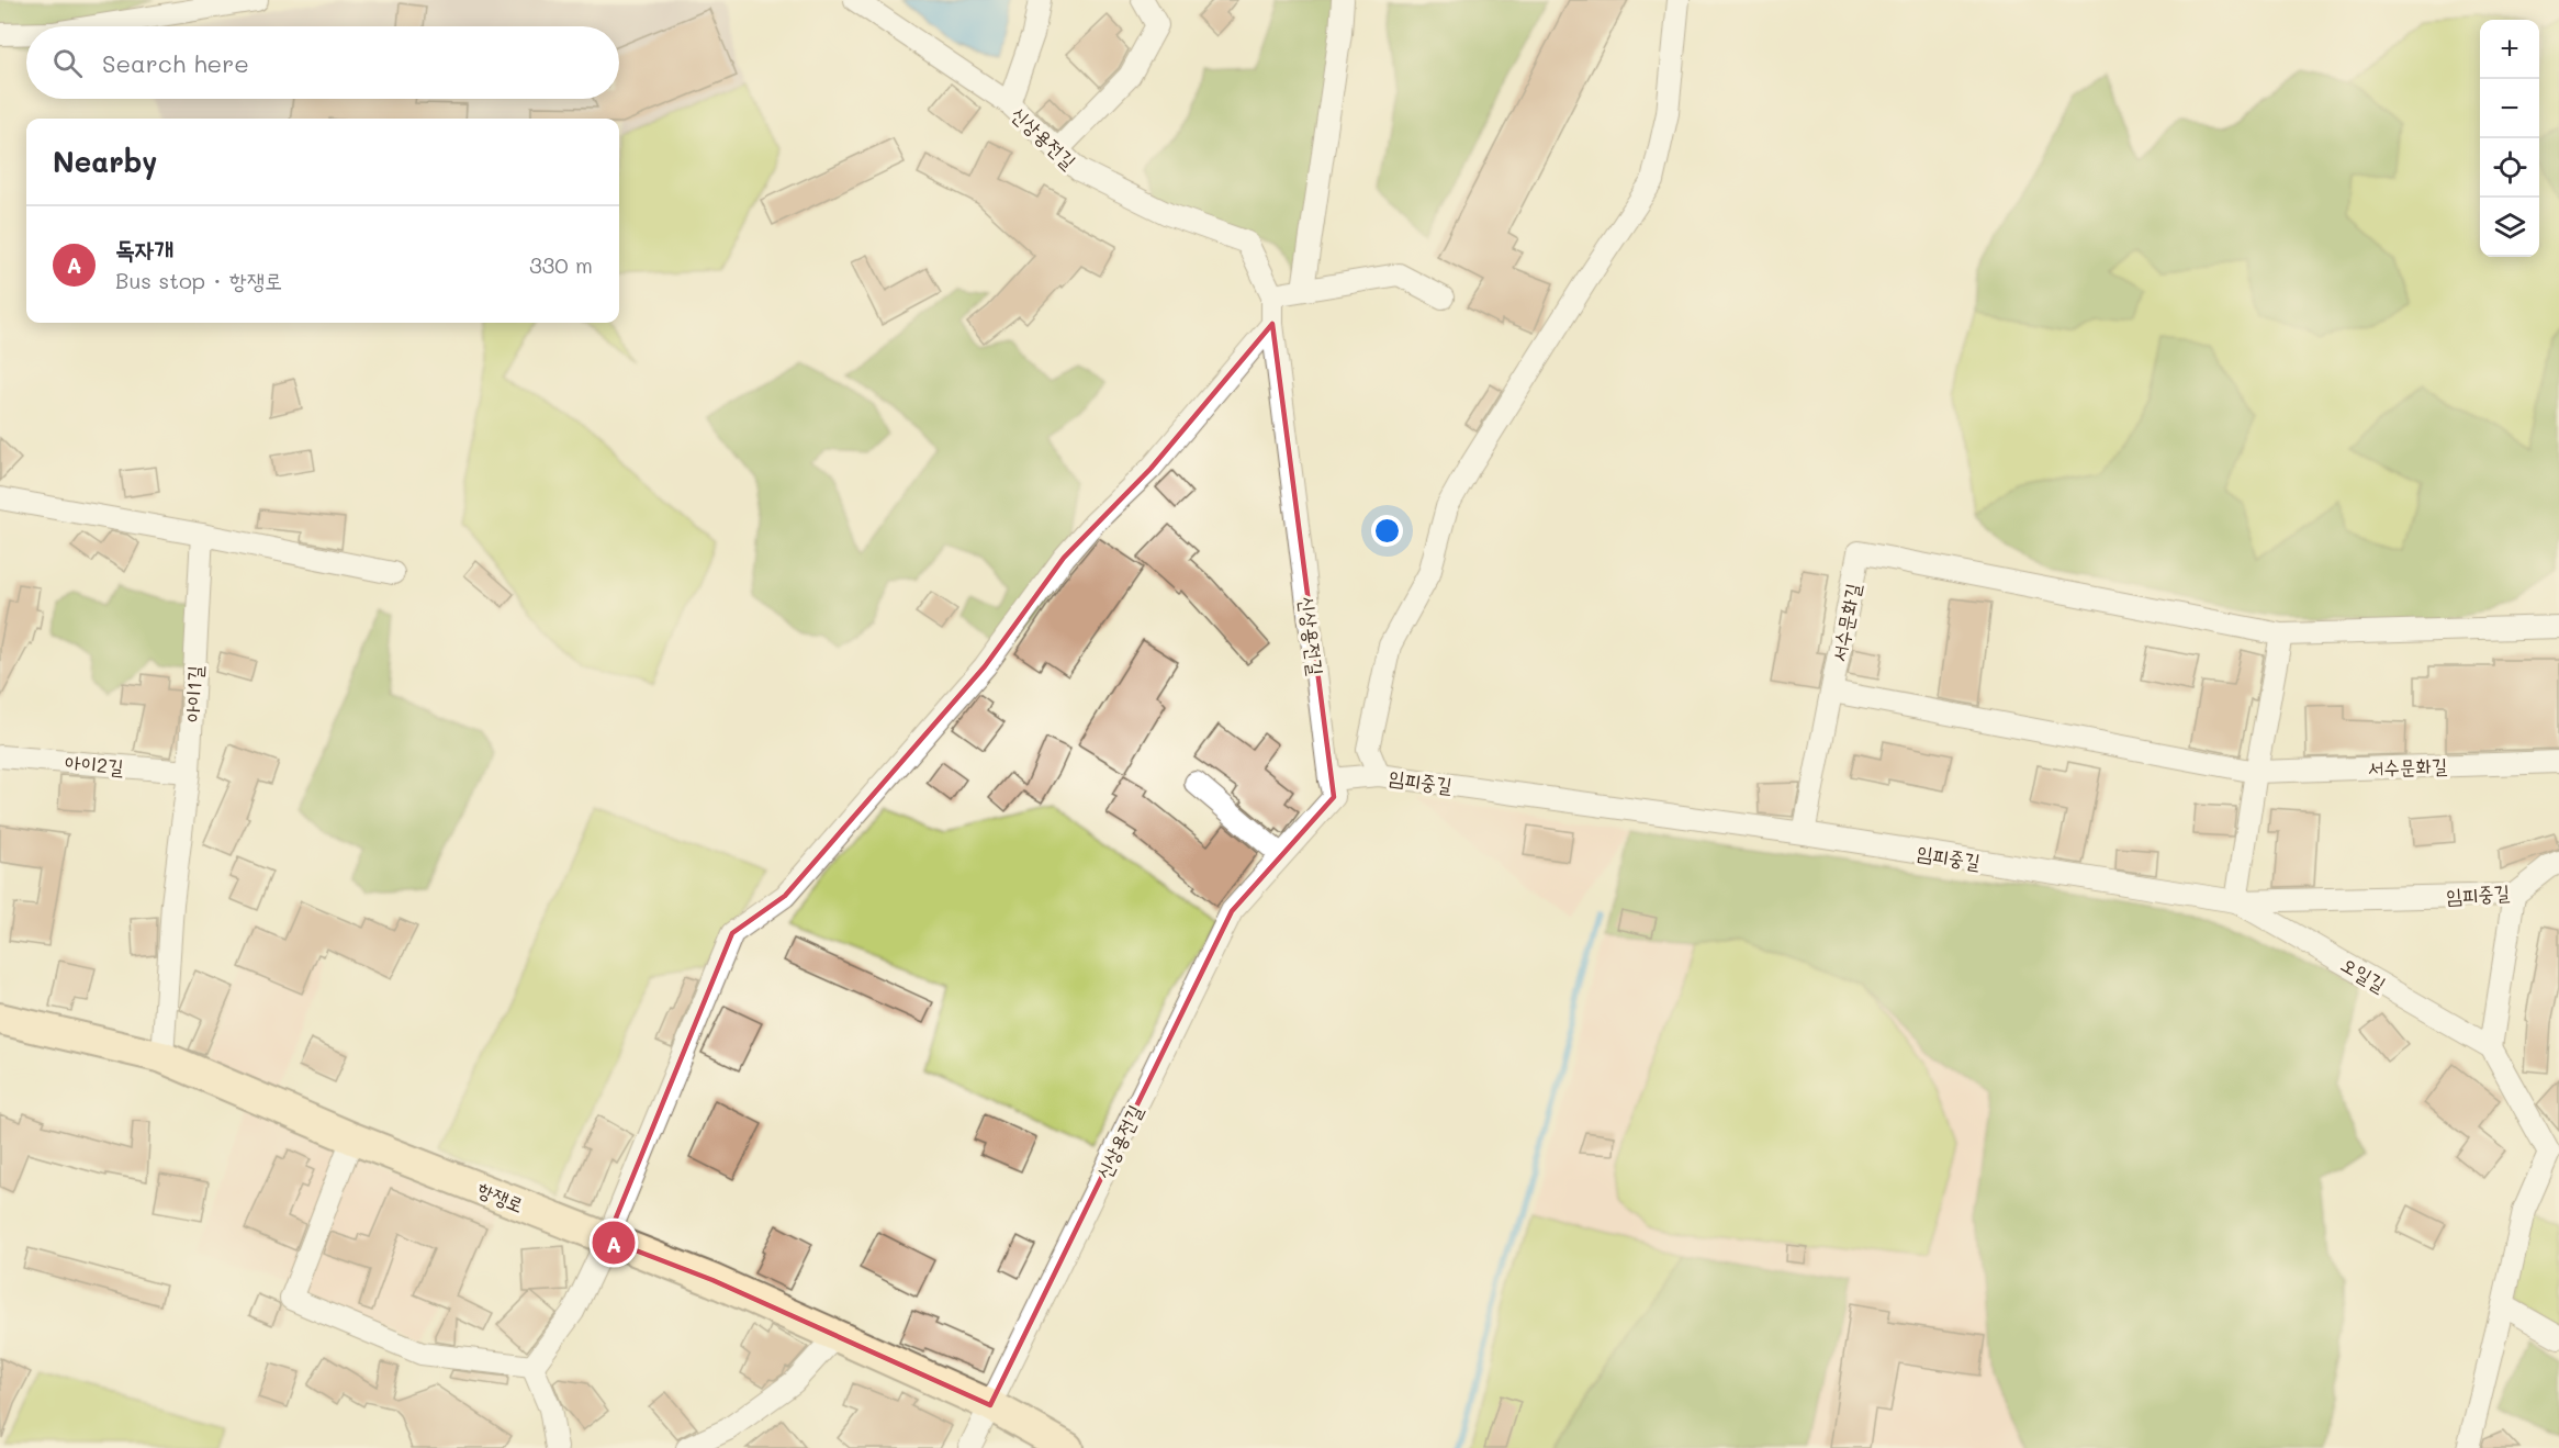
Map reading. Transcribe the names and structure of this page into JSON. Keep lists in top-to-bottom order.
{
  "streets": {
    "street": [
      "신상용전길",
      "서수문화길",
      "아이1길",
      "아이2길",
      "임피중길",
      "오일길",
      "항쟁로"
    ]
  },
  "crossings": [
    ["신상용전길", "임피중길"],
    ["신상용전길", "항쟁로"],
    ["아이1길", "아이2길"],
    ["아이1길", "항쟁로"],
    ["임피중길", "오일길"]
  ],
  "page": {
    "map_buttons": ["+", "−"],
    "search": "Search here",
    "heading": "Nearby",
    "list": [
      {
        "mark": "A",
        "name": "독자개",
        "note": "Bus stop · 항쟁로",
        "value": "330 m"
      }
    ],
    "pins": "A"
  }
}
